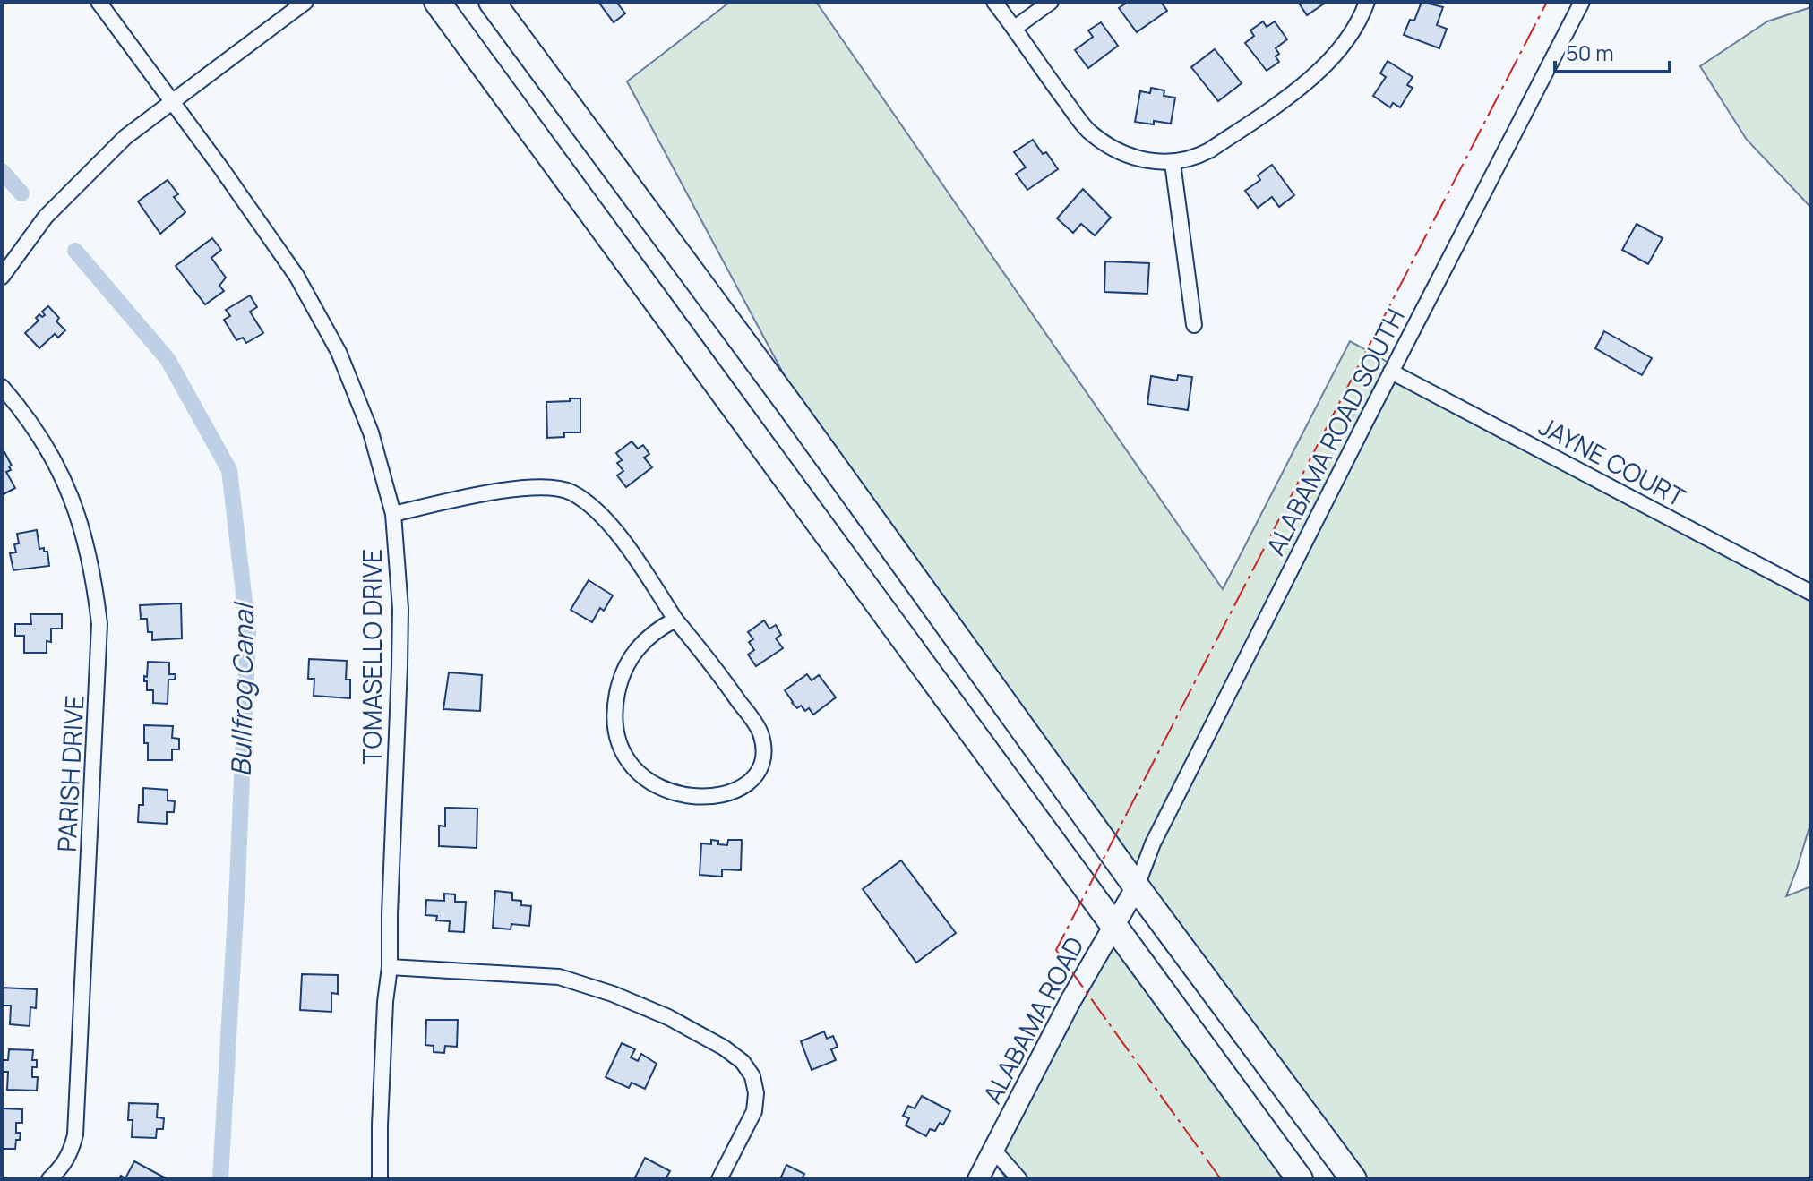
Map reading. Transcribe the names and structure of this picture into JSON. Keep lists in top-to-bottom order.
{
  "streets": {
    "street": [
      "ALABAMA ROAD SOUTH",
      "JAYNE COURT",
      "TOMASELLO DRIVE",
      "PARISH DRIVE",
      "ALABAMA ROAD"
    ]
  },
  "crossings": [
    ["ALABAMA ROAD SOUTH", "JAYNE COURT"],
    ["ALABAMA ROAD SOUTH", "ALABAMA ROAD"]
  ],
  "water": ["Bullfrog Canal"],
  "scale_bar": "50 m"
}
